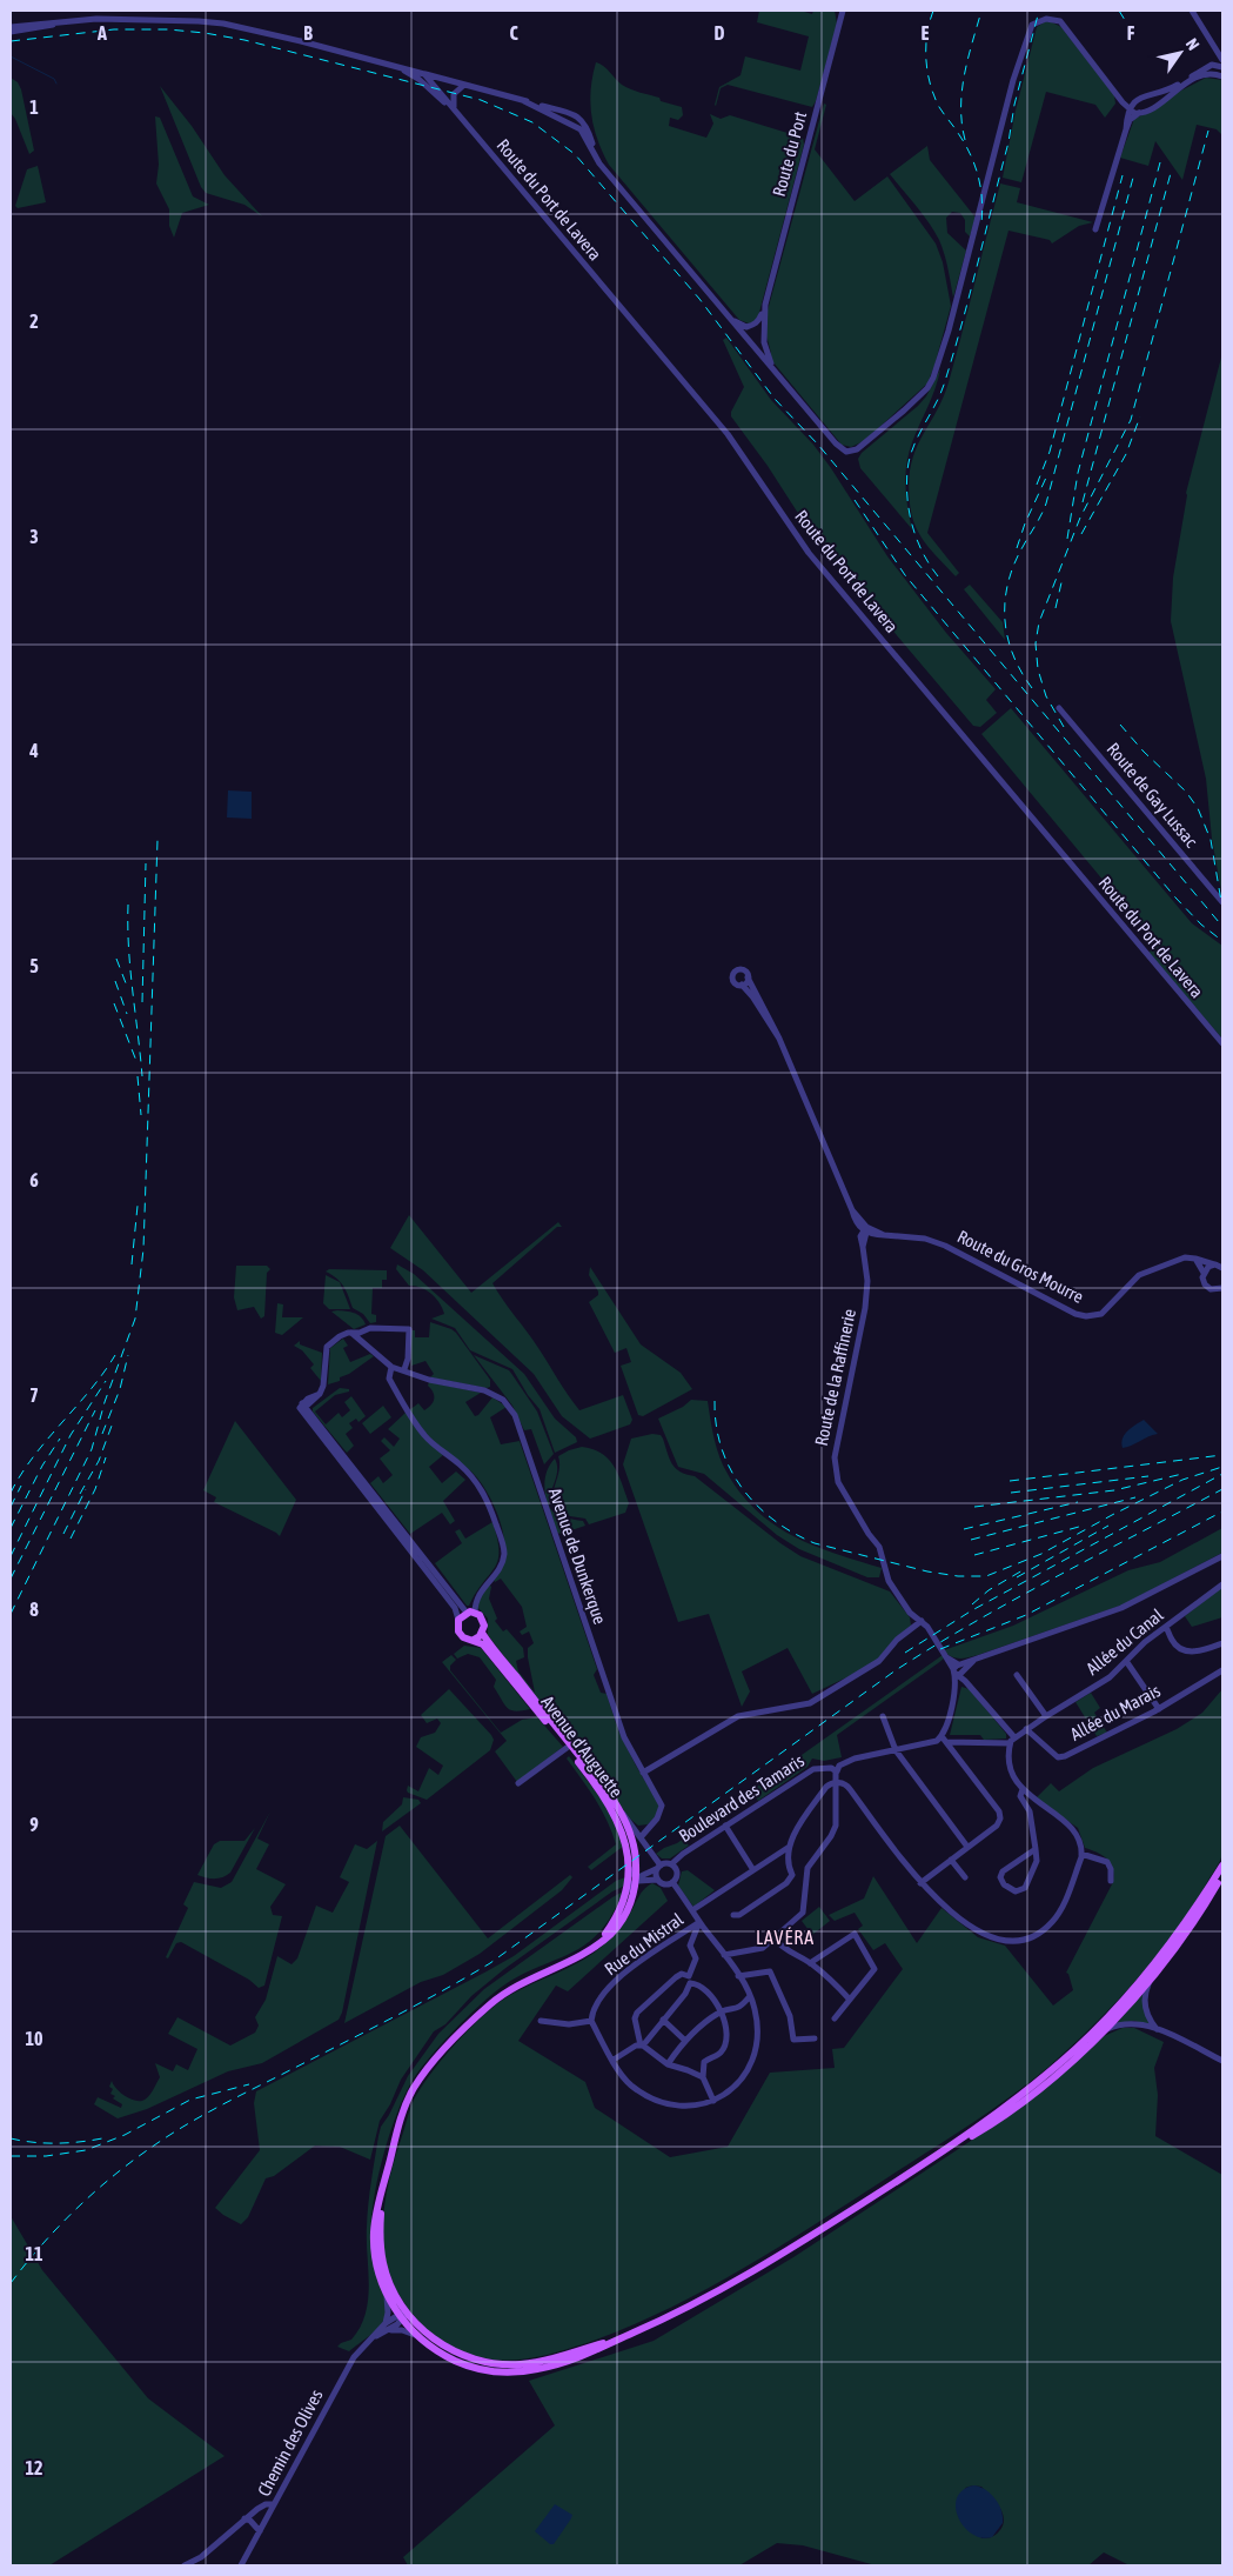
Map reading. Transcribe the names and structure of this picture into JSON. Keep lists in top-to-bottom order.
{
  "streets": {
    "main road": ["Avenue d'Auguette"],
    "street": [
      "Route du Port",
      "Route du Port de Lavera",
      "Route de Gay Lussac",
      "Route du Gros Mourre",
      "Route de la Raffinerie",
      "Avenue de Dunkerque",
      "Allée du Canal",
      "Allée du Marais",
      "Boulevard des Tamaris",
      "Rue du Mistral",
      "Chemin des Olives"
    ]
  },
  "crossings": [
    ["Route du Gros Mourre", "Route de la Raffinerie"],
    ["Route de la Raffinerie", "Allée du Canal"],
    ["Allée du Canal", "Allée du Marais"]
  ],
  "districts": ["LAVÉRA"],
  "north": "top right",
  "grid": {
    "columns": [
      "A",
      "B",
      "C",
      "D",
      "E",
      "F"
    ],
    "rows": [
      "1",
      "2",
      "3",
      "4",
      "5",
      "6",
      "7",
      "8",
      "9",
      "10",
      "11",
      "12"
    ]
  }
}
